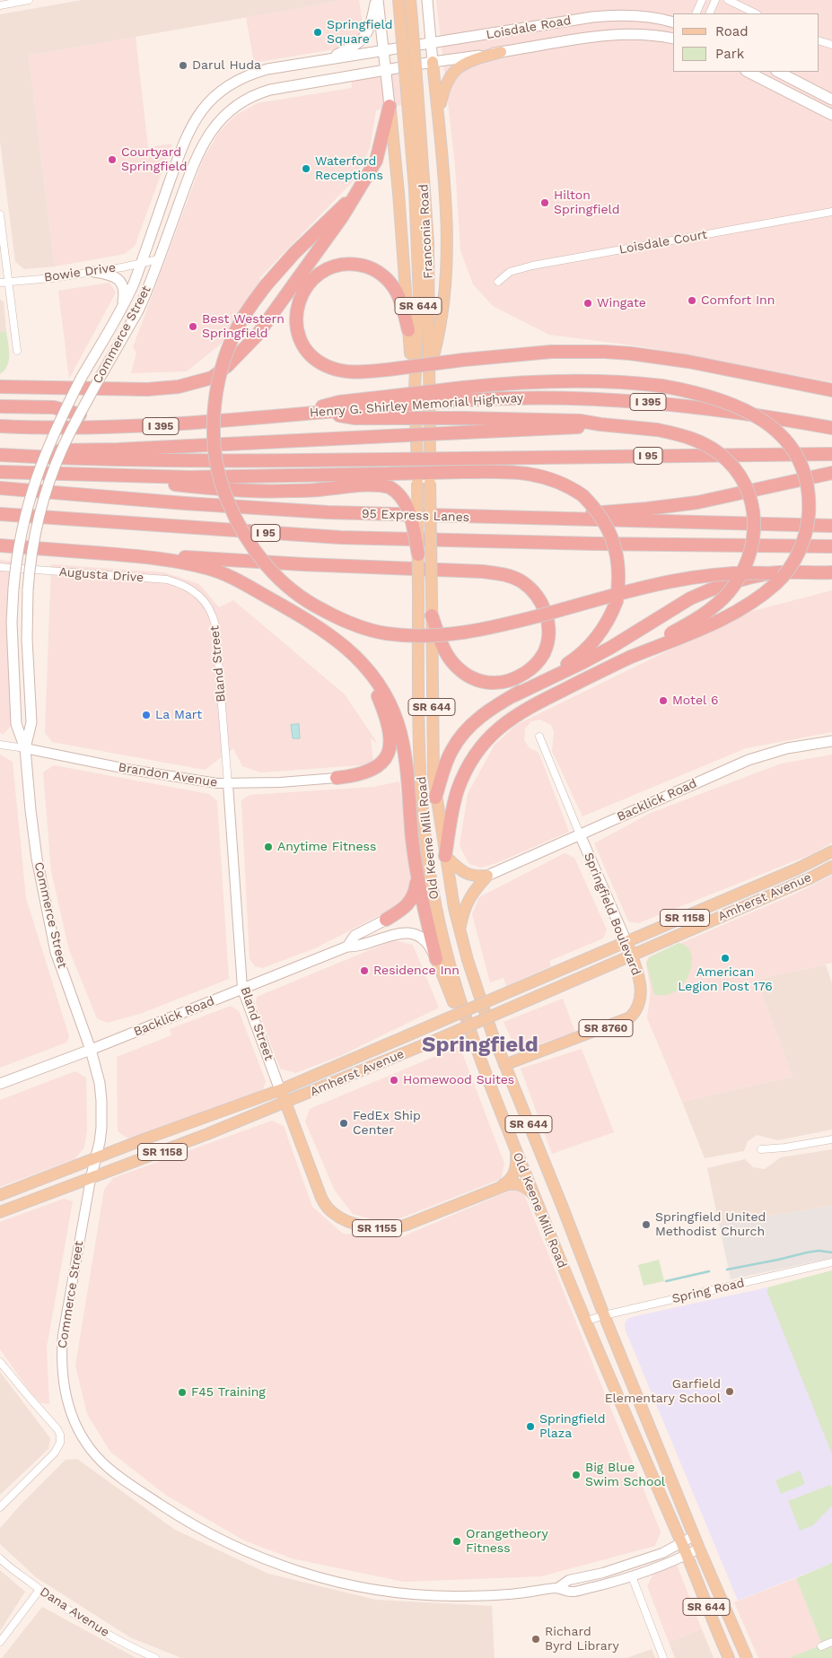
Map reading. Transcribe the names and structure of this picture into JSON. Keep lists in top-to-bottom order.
{
  "streets": {
    "highway": [
      "I 395",
      "Henry G. Shirley Memorial Highway",
      "I 95",
      "95 Express Lanes"
    ],
    "main road": [
      "Loisdale Road",
      "Franconia Road",
      "SR 644",
      "Commerce Street",
      "Bland Street",
      "Backlick Road",
      "Old Keene Mill Road",
      "Amherst Avenue",
      "Springfield Boulevard",
      "SR 1158",
      "SR 8760",
      "SR 1155"
    ],
    "street": [
      "Loisdale Court",
      "Bowie Drive",
      "Augusta Drive",
      "Brandon Avenue",
      "Spring Road",
      "Dana Avenue"
    ]
  },
  "crossings": [
    ["Loisdale Road", "Commerce Street"],
    ["Franconia Road", "Old Keene Mill Road"],
    ["Bowie Drive", "Commerce Street"],
    ["Commerce Street", "Brandon Avenue"],
    ["Commerce Street", "Backlick Road"],
    ["Commerce Street", "Old Keene Mill Road"],
    ["Commerce Street", "Amherst Avenue"],
    ["Augusta Drive", "Bland Street"],
    ["Bland Street", "Brandon Avenue"],
    ["Bland Street", "Backlick Road"],
    ["Bland Street", "Amherst Avenue"],
    ["Backlick Road", "Springfield Boulevard"],
    ["Old Keene Mill Road", "Springfield Boulevard"],
    ["Old Keene Mill Road", "Spring Road"],
    ["Amherst Avenue", "Springfield Boulevard"]
  ],
  "districts": ["Springfield"],
  "places": [
    "Springfield Square",
    "Darul Huda",
    "Courtyard Springfield",
    "Waterford Receptions",
    "Hilton Springfield",
    "Comfort Inn",
    "Wingate",
    "Best Western Springfield",
    "Motel 6",
    "La Mart",
    "Anytime Fitness",
    "American Legion Post 176",
    "Residence Inn",
    "Homewood Suites",
    "FedEx Ship Center",
    "Springfield United Methodist Church",
    "Garfield Elementary School",
    "F45 Training",
    "Springfield Plaza",
    "Big Blue Swim School",
    "Orangetheory Fitness",
    "Richard Byrd Library"
  ],
  "legend": ["Road", "Park"]
}
